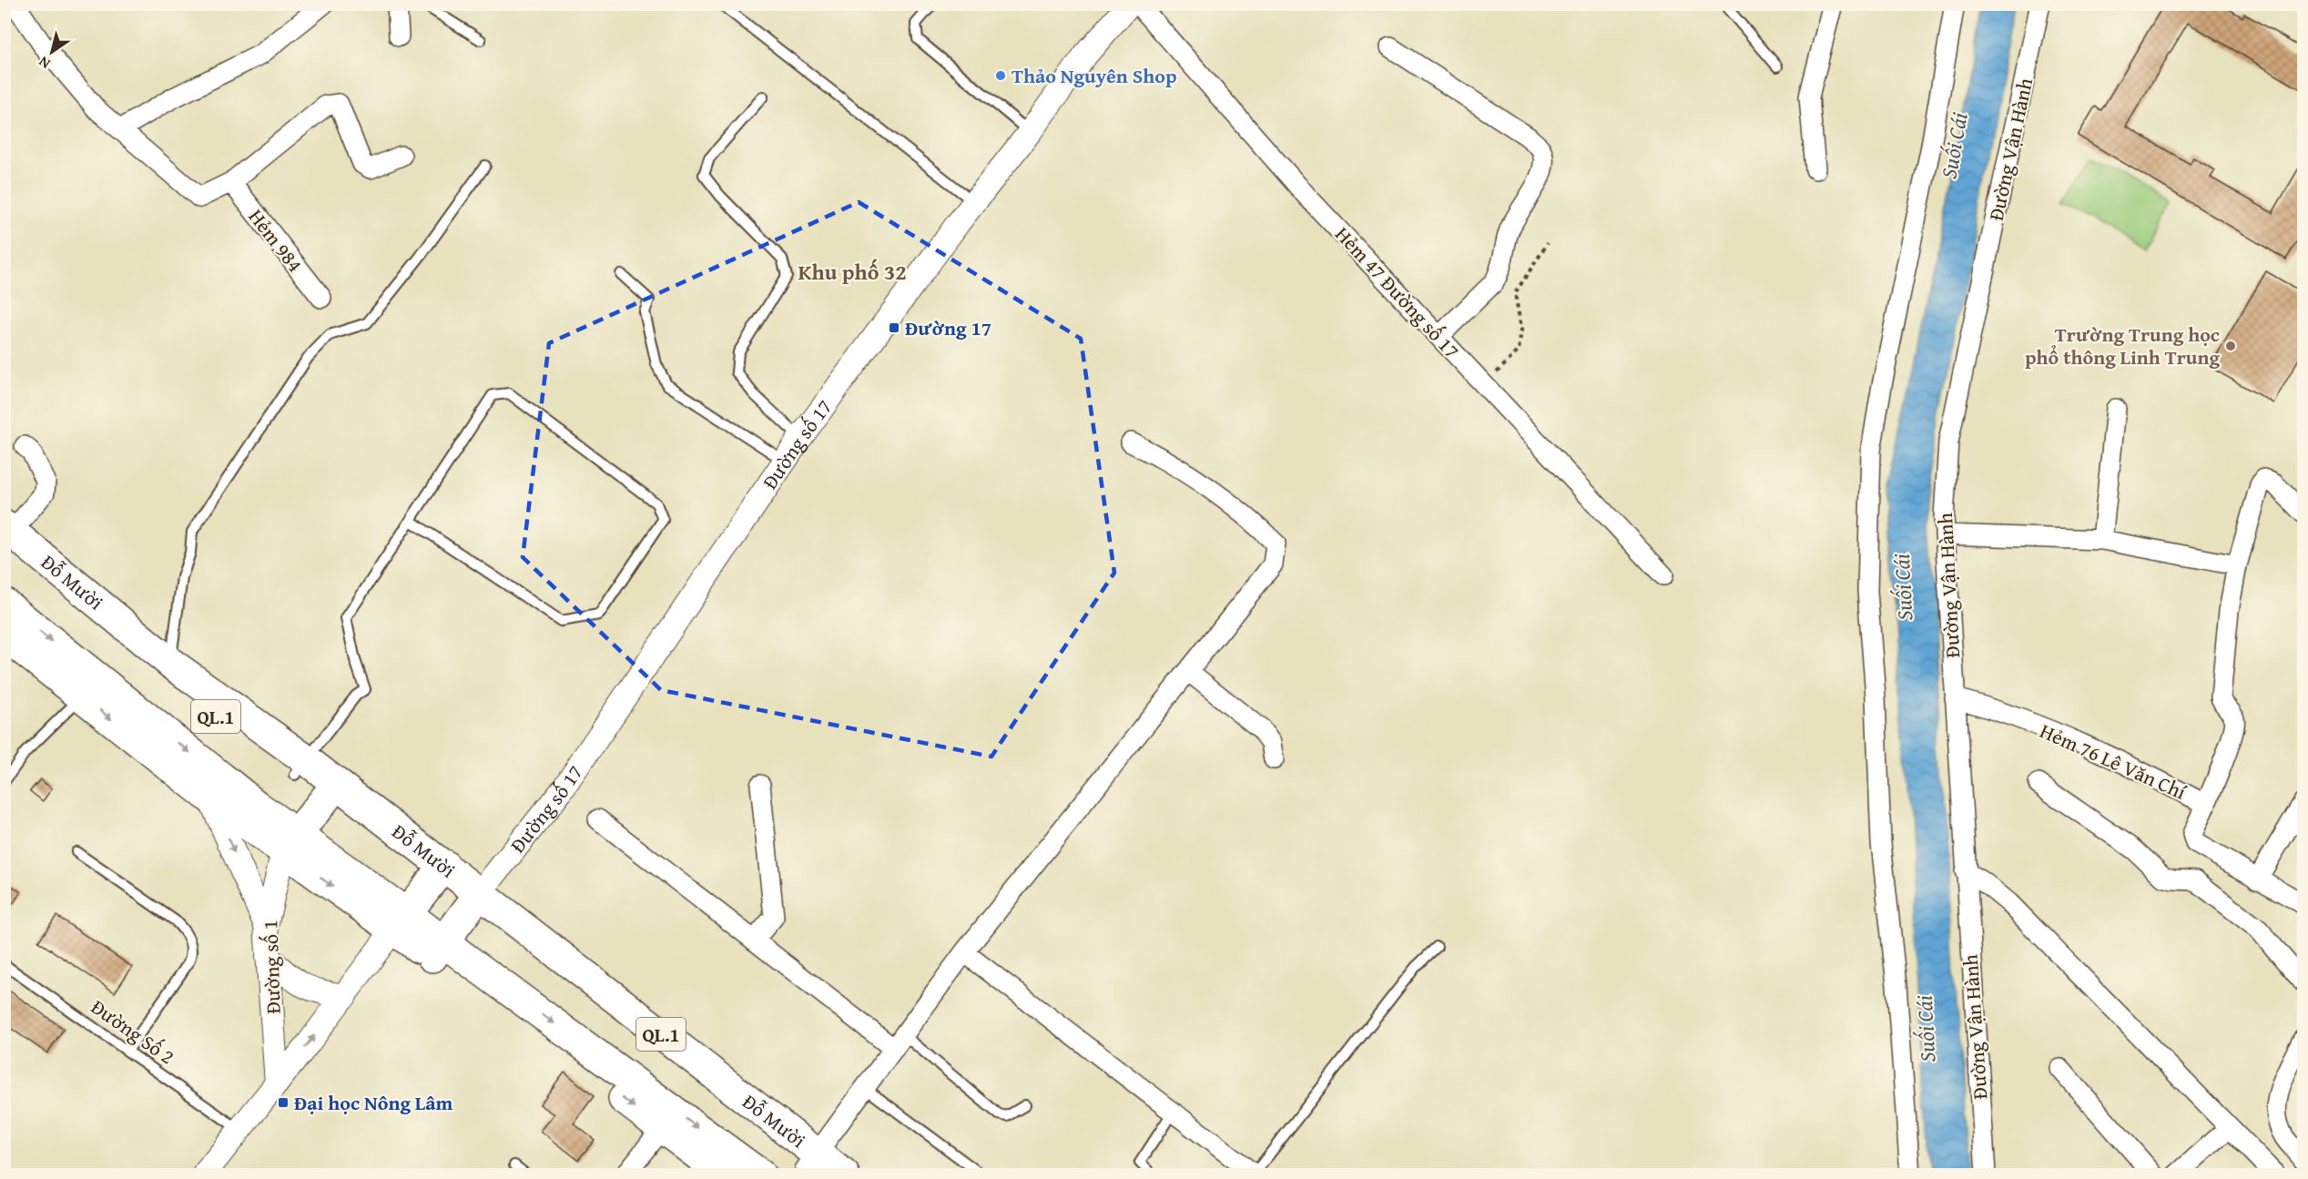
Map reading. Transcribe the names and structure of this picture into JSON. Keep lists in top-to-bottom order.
{
  "streets": {
    "highway": ["Đỗ Mười", "QL.1"],
    "street": [
      "Đường Vận Hành",
      "Hẻm 984",
      "Hẻm 47 Đường số 17",
      "Đường số 17",
      "Hẻm 76 Lê Văn Chí",
      "Đường số 1"
    ],
    "lane": ["Đường Số 2"]
  },
  "crossings": [
    ["Đường Vận Hành", "Hẻm 76 Lê Văn Chí"],
    ["Đường số 17", "Đỗ Mười"],
    ["QL.1", "Đường số 1"]
  ],
  "districts": ["Khu phố 32"],
  "water": ["Suối Cái"],
  "places": {
    "other": ["Thảo Nguyên Shop", "Trường Trung học phổ thông Linh Trung"],
    "transit": ["Đường 17", "Đại học Nông Lâm"]
  },
  "north": "bottom left"
}
